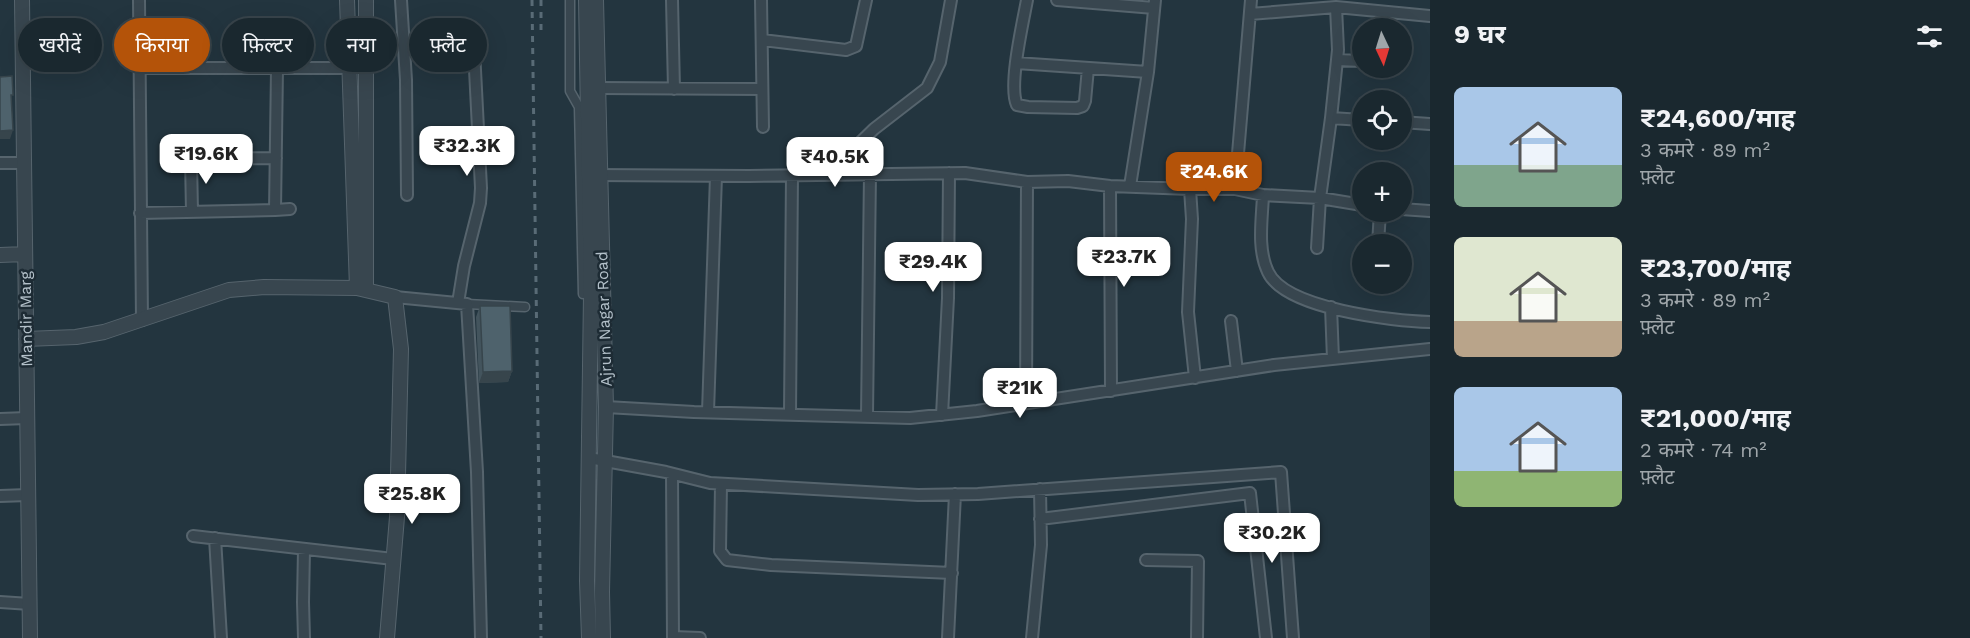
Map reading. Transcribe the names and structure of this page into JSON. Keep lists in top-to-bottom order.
{
  "streets": {
    "street": ["Mandir Marg", "Ajrun Nagar Road"]
  },
  "north": "bottom",
  "page": {
    "heading": "9 घर",
    "map_buttons": ["+", "−"],
    "chip": [
      "खरीदें",
      "किराया",
      "फ़िल्टर",
      "नया",
      "फ़्लैट"
    ],
    "list": [
      {
        "name": "₹24,600/माह",
        "note": "3 कमरे · 89 m² · फ़्लैट"
      },
      {
        "name": "₹23,700/माह",
        "note": "3 कमरे · 89 m² · फ़्लैट"
      },
      {
        "name": "₹21,000/माह",
        "note": "2 कमरे · 74 m² · फ़्लैट"
      }
    ],
    "price": [
      "₹32.3K",
      "₹19.6K",
      "₹40.5K",
      "₹24.6K",
      "₹23.7K",
      "₹29.4K",
      "₹21K",
      "₹25.8K",
      "₹30.2K"
    ]
  }
}
